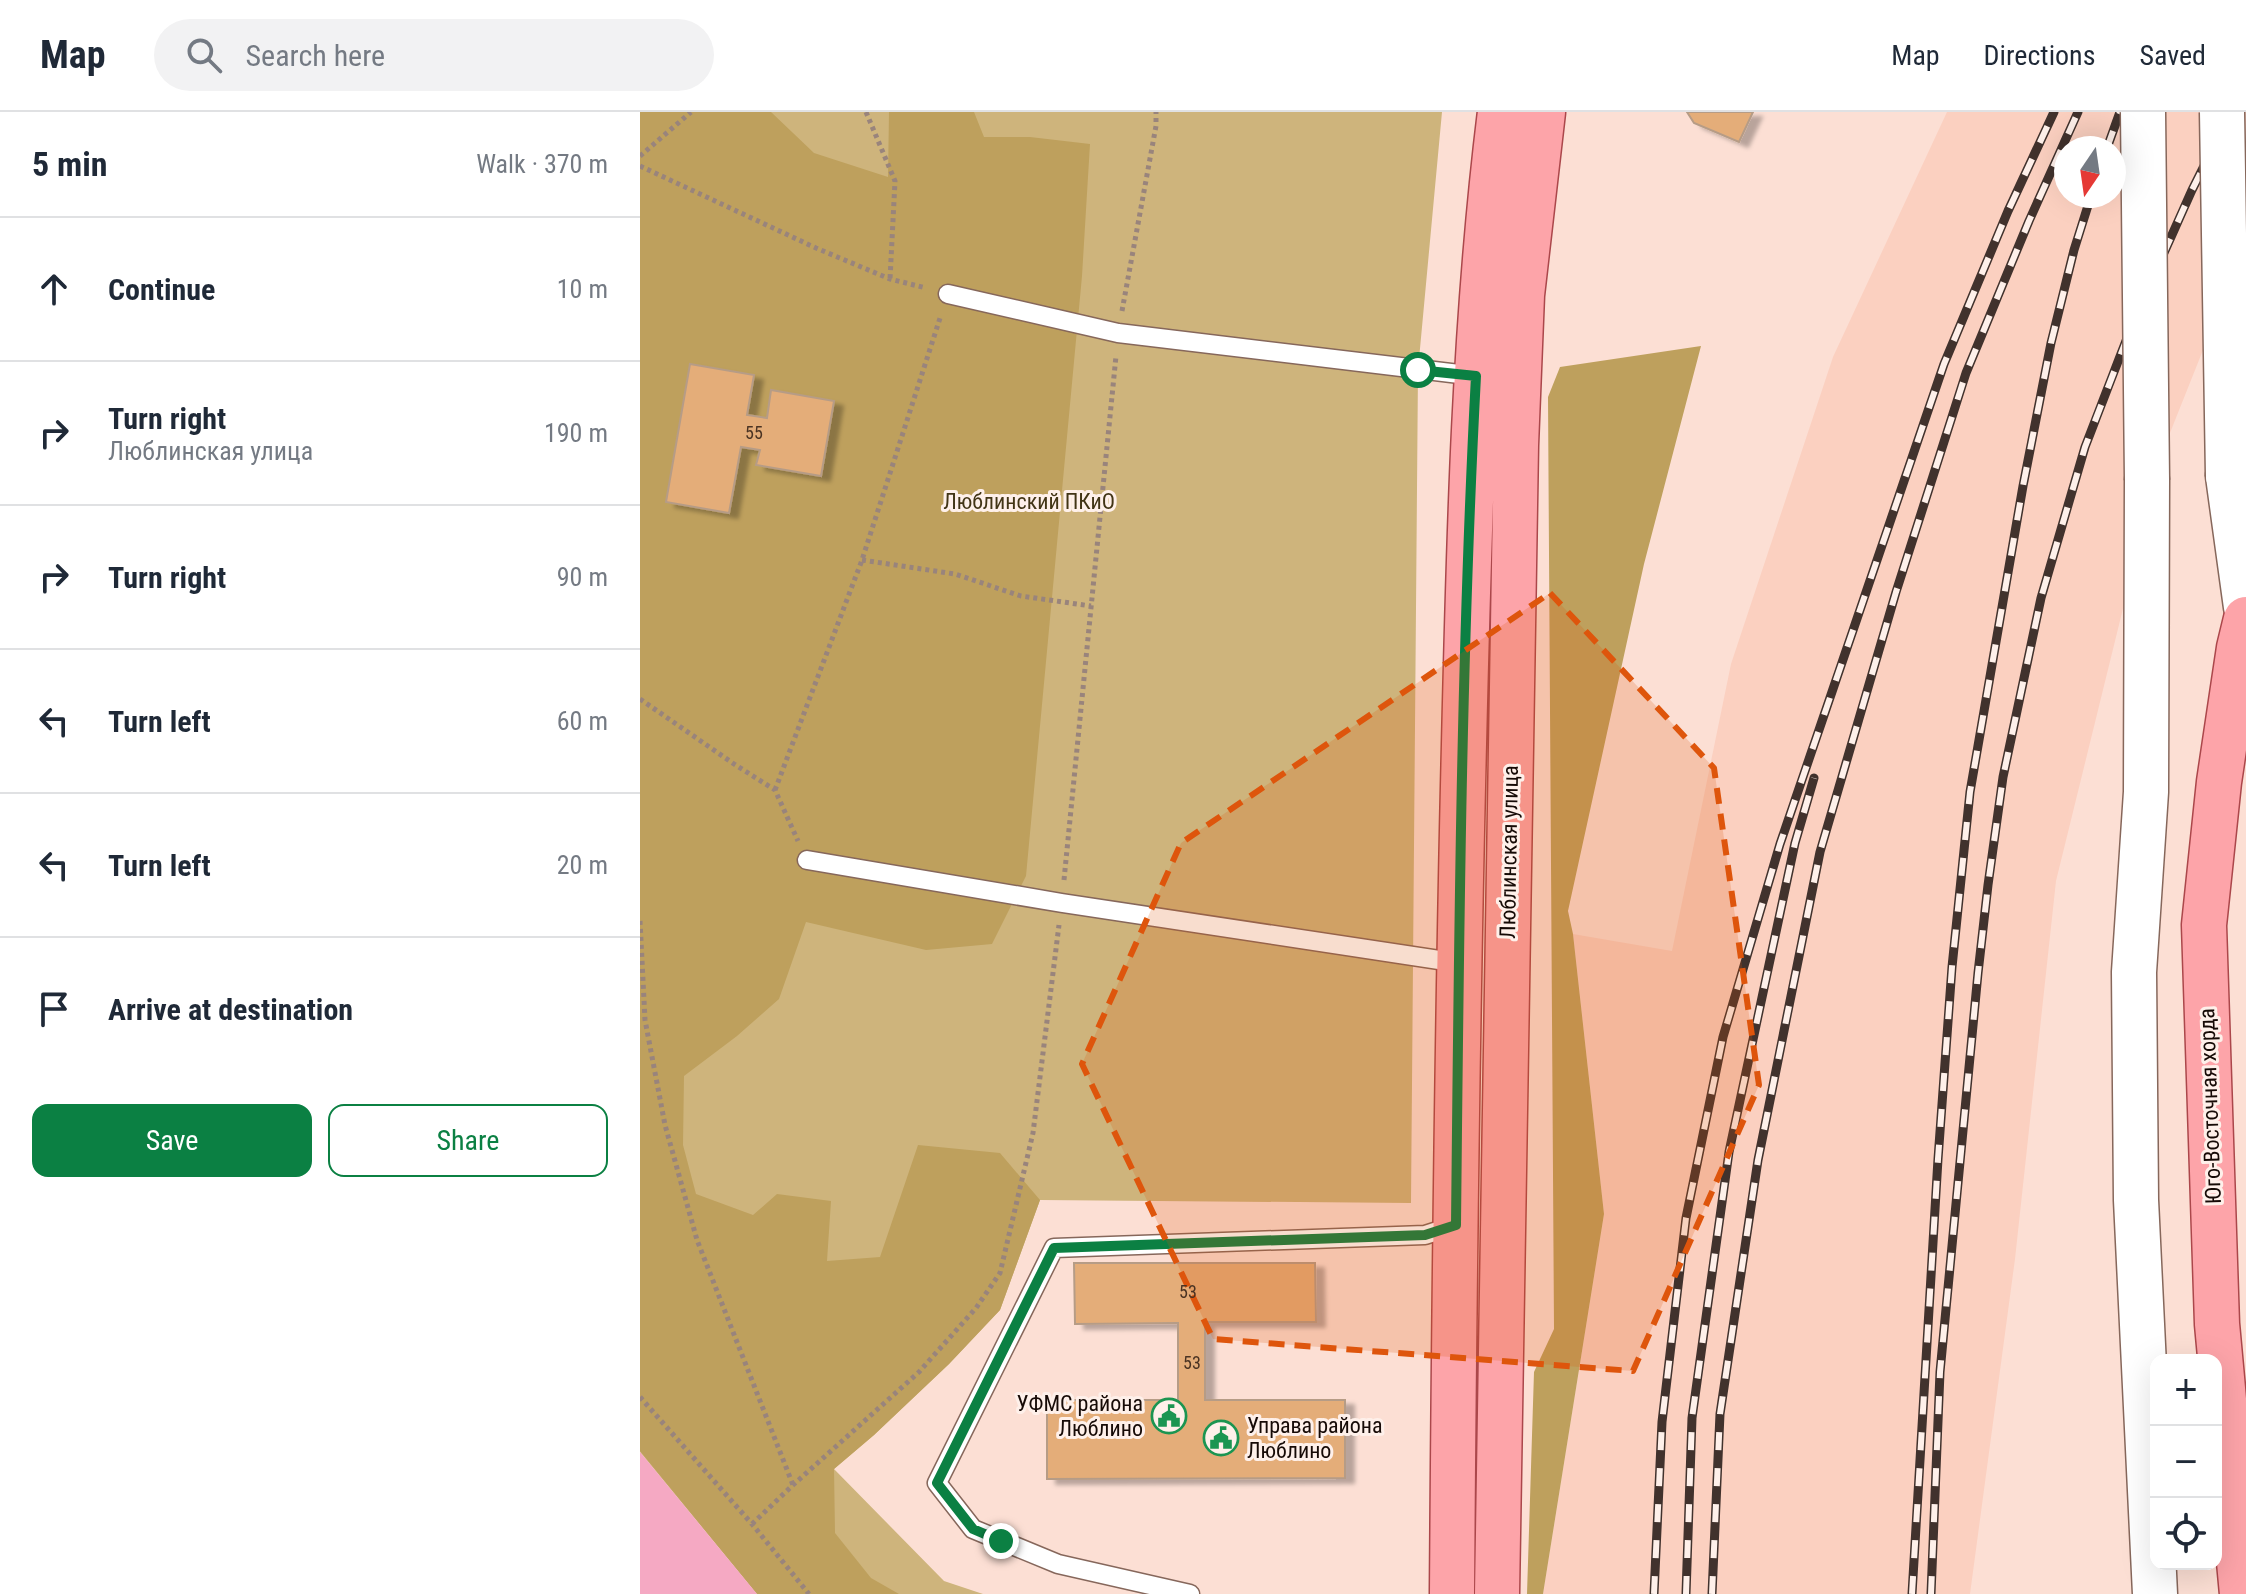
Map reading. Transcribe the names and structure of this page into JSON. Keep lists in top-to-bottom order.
{
  "streets": {
    "main road": ["Люблинская улица", "Юго-Восточная хорда"]
  },
  "parks": ["Люблинский ПКиО"],
  "places": {
    "public building": ["УФМС района Люблино", "Управа района Люблино"]
  },
  "house_numbers": ["55", "53", "53"],
  "north": "bottom",
  "page": {
    "header": "Map",
    "search": "Search here",
    "nav": ["Map", "Directions", "Saved"],
    "heading": ["5 min", "Walk · 370 m"],
    "list": [
      ["Continue", "10 m"],
      ["Turn right", "Люблинская улица", "190 m"],
      ["Turn right", "90 m"],
      ["Turn left", "60 m"],
      ["Turn left", "20 m"],
      "Arrive at destination"
    ],
    "buttons": ["Save", "Share"],
    "map_buttons": ["+", "−"]
  }
}
